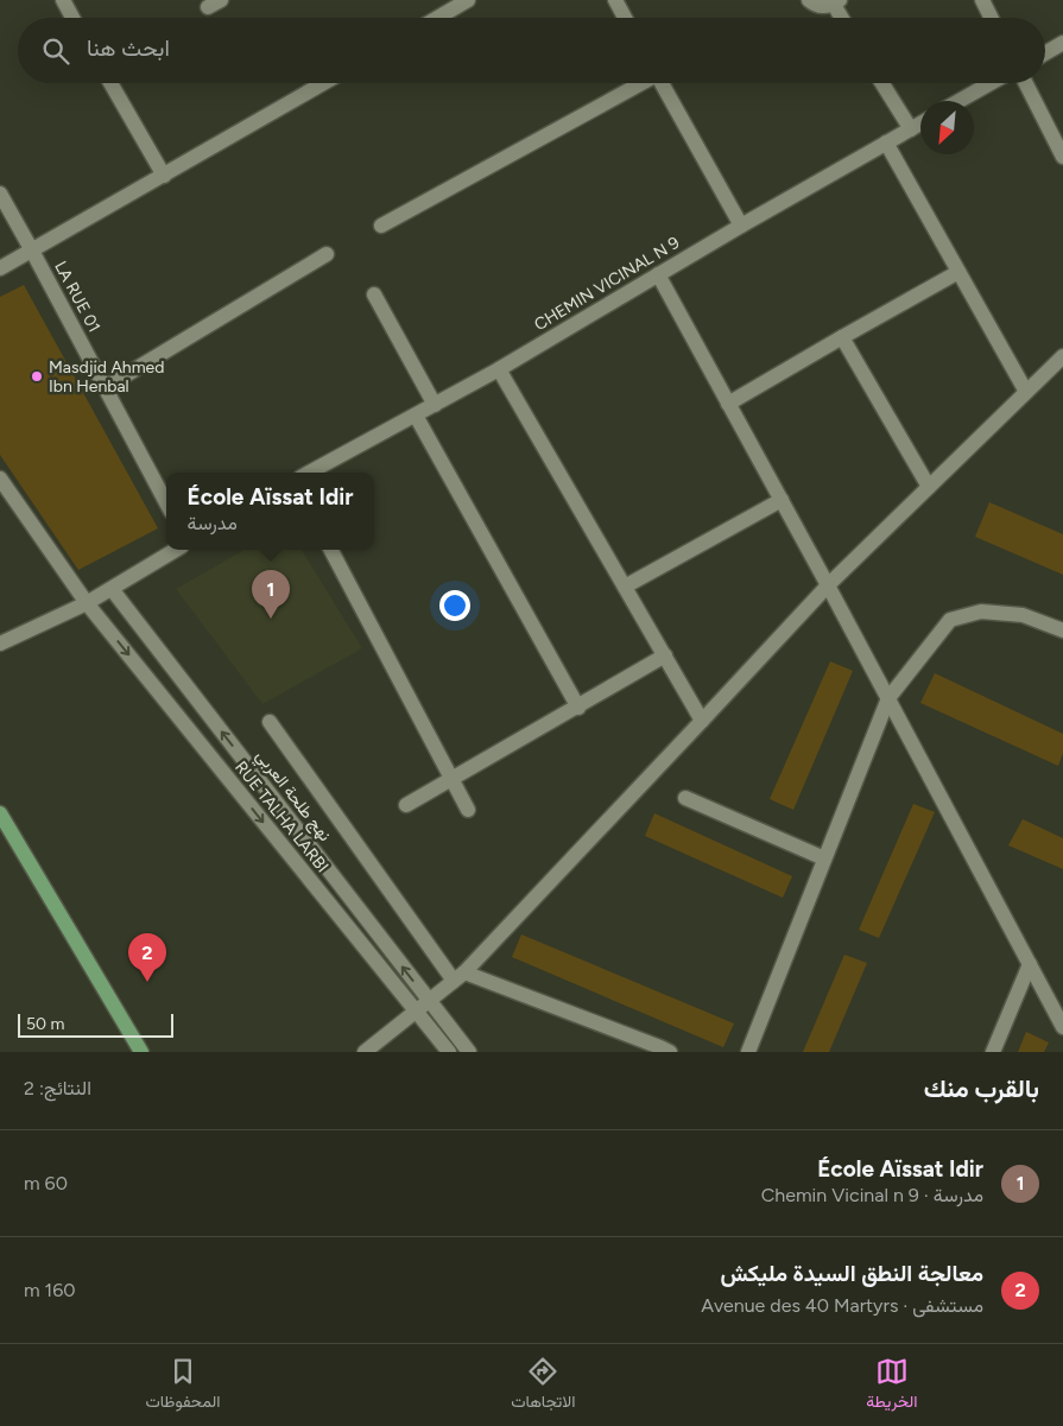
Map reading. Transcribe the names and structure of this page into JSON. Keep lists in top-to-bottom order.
{
  "streets": {
    "street": [
      "CHEMIN VICINAL N 9",
      "LA RUE 01",
      "نهج طلحة العربي",
      "RUE TALHA LARBI"
    ]
  },
  "places": ["Masdjid Ahmed Ibn Henbal"],
  "scale_bar": "50 m",
  "north": "bottom left",
  "page": {
    "search": "ابحث هنا",
    "popup": ["École Aïssat Idir", "مدرسة"],
    "pins": ["1", "2"],
    "scale": "50 m",
    "heading": ["بالقرب منك", "النتائج: 2"],
    "list": [
      {
        "mark": "1",
        "name": "École Aïssat Idir",
        "note": "مدرسة · Chemin Vicinal n 9",
        "value": "60 m"
      },
      {
        "mark": "2",
        "name": "معالجة النطق السيدة مليكش",
        "note": "مستشفى · Avenue des 40 Martyrs",
        "value": "160 m"
      }
    ],
    "nav": ["الخريطة", "الاتجاهات", "المحفوظات"]
  }
}
